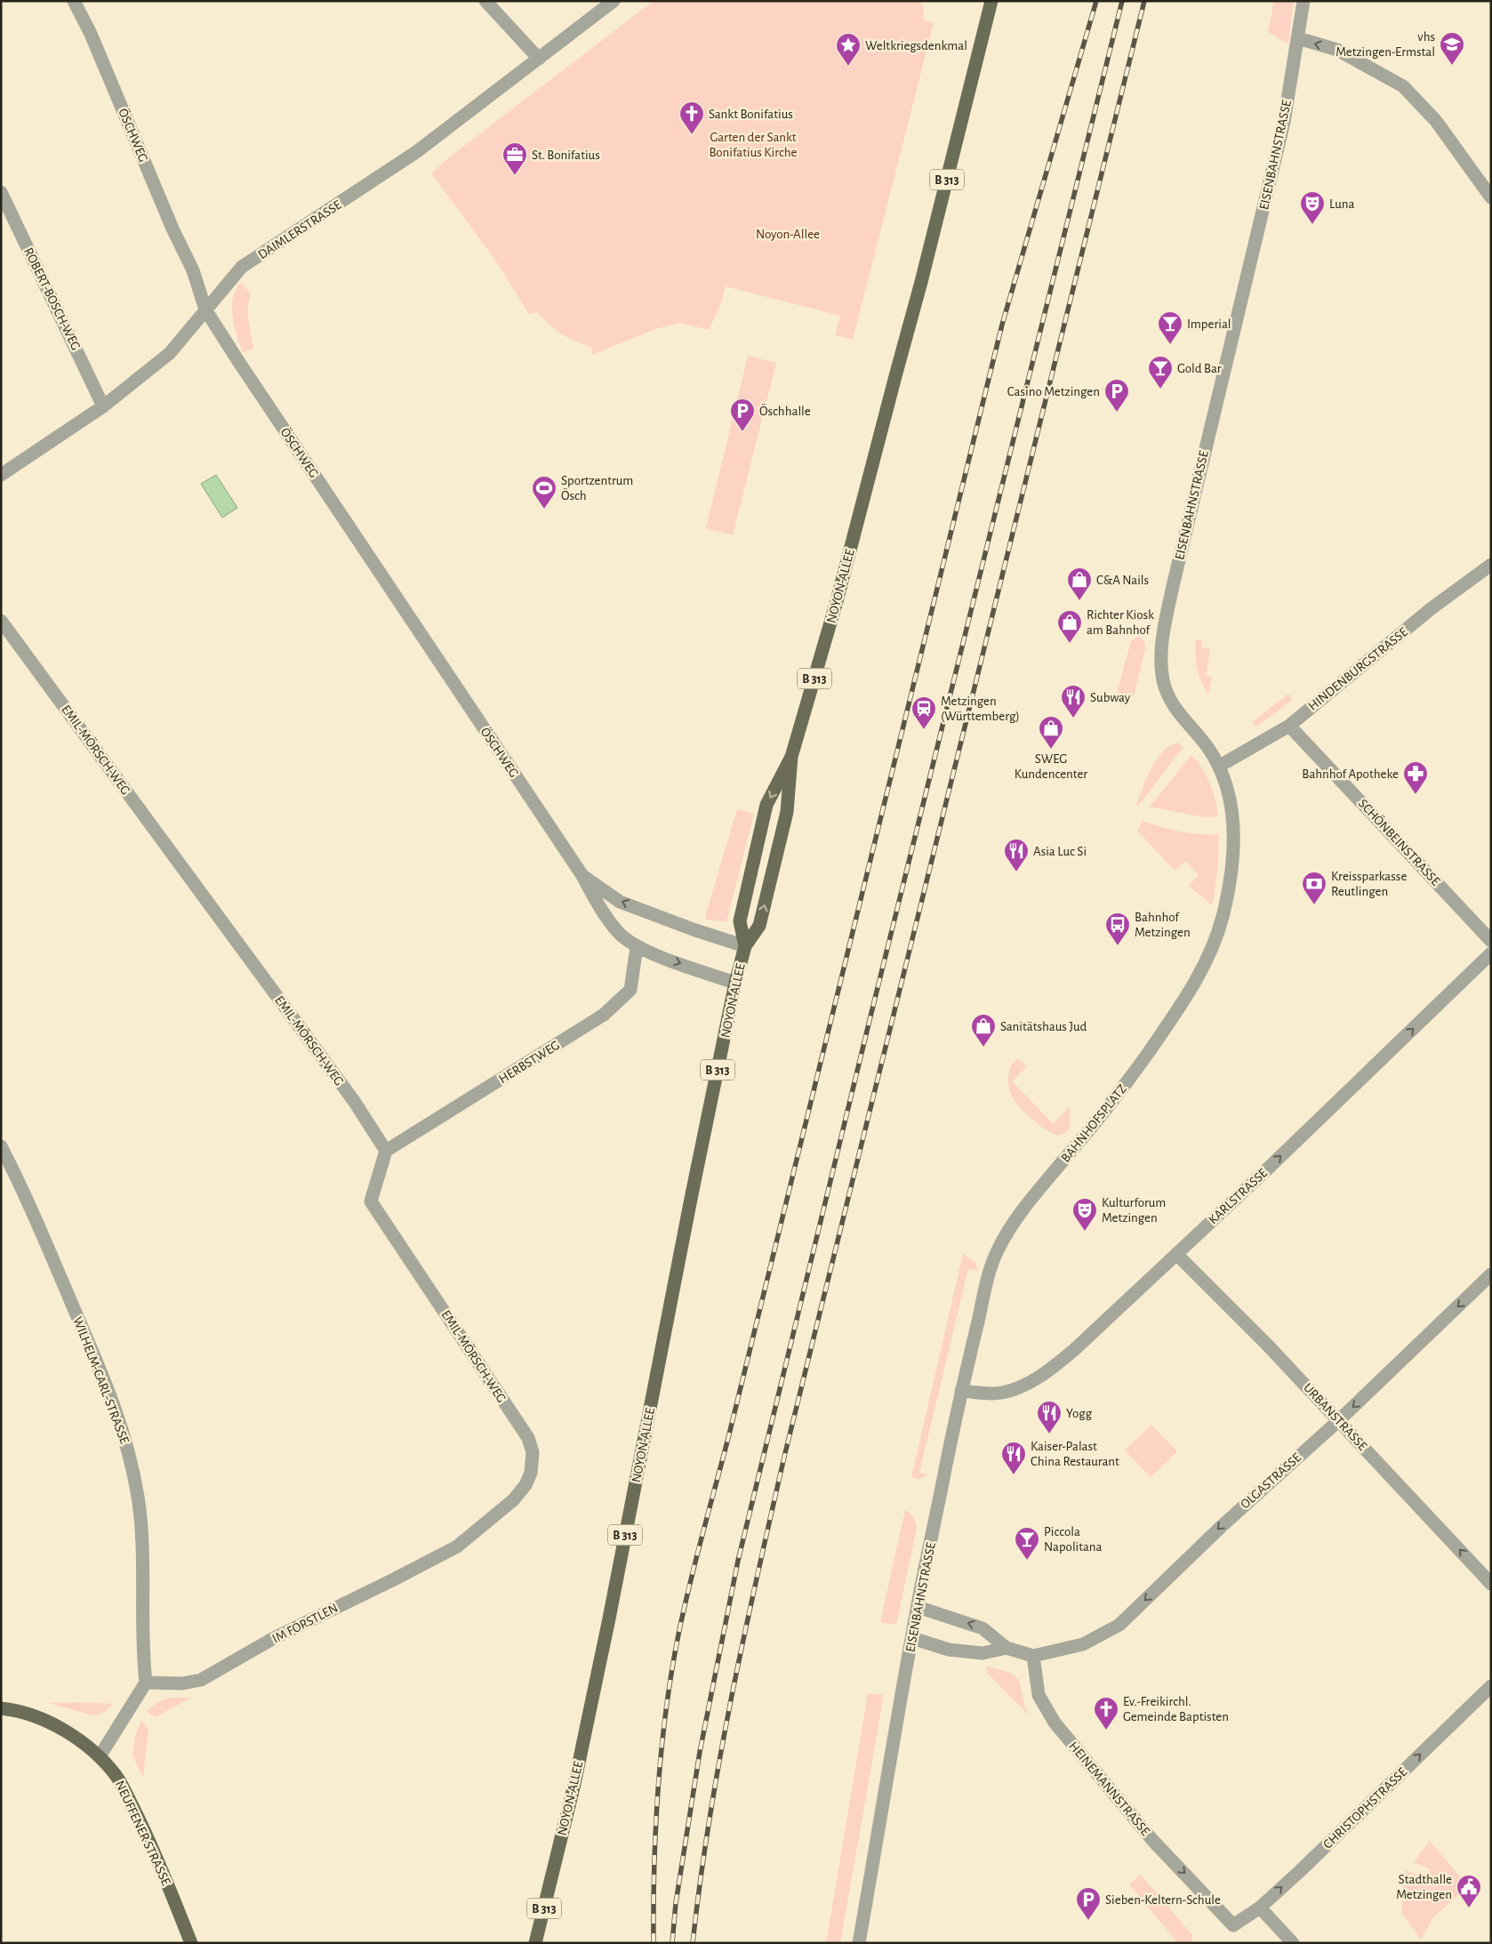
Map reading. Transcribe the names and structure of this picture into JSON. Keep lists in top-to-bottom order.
{
  "streets": {
    "main road": ["B 313", "NOYON-ALLEE", "NEUFFENER STRASSE"],
    "street": [
      "ÖSCHWEG",
      "EISENBAHNSTRASSE",
      "DAIMLERSTRASSE",
      "ROBERT-BOSCH-WEG",
      "HINDENBURGSTRASSE",
      "EMIL-MÖRSCH-WEG",
      "SCHÖNBEINSTRASSE",
      "HERBSTWEG",
      "BAHNHOFSPLATZ",
      "KARLSTRASSE",
      "WILHELM-CARL-STRASSE",
      "URBANSTRASSE",
      "OLGASTRASSE",
      "IM FÖRSTLEN",
      "HEINEMANNSTRASSE",
      "CHRISTOPHSTRASSE"
    ]
  },
  "crossings": [
    ["ÖSCHWEG", "DAIMLERSTRASSE"],
    ["ÖSCHWEG", "NOYON-ALLEE"],
    ["ÖSCHWEG", "HERBSTWEG"],
    ["EISENBAHNSTRASSE", "HINDENBURGSTRASSE"],
    ["EISENBAHNSTRASSE", "BAHNHOFSPLATZ"],
    ["EISENBAHNSTRASSE", "KARLSTRASSE"],
    ["DAIMLERSTRASSE", "ROBERT-BOSCH-WEG"],
    ["HINDENBURGSTRASSE", "SCHÖNBEINSTRASSE"],
    ["EMIL-MÖRSCH-WEG", "HERBSTWEG"],
    ["EMIL-MÖRSCH-WEG", "IM FÖRSTLEN"],
    ["KARLSTRASSE", "URBANSTRASSE"],
    ["WILHELM-CARL-STRASSE", "IM FÖRSTLEN"],
    ["URBANSTRASSE", "OLGASTRASSE"],
    ["OLGASTRASSE", "HEINEMANNSTRASSE"],
    ["HEINEMANNSTRASSE", "CHRISTOPHSTRASSE"]
  ],
  "one_way": [
    "KARLSTRASSE",
    "URBANSTRASSE",
    "OLGASTRASSE",
    "HEINEMANNSTRASSE",
    "CHRISTOPHSTRASSE"
  ],
  "parks": ["Garten der Sankt Bonifatius Kirche", "Noyon-Allee"],
  "places": {
    "school or university": ["vhs Metzingen-Ermstal"],
    "place": ["Weltkriegsdenkmal"],
    "church": ["Sankt Bonifatius", "Ev.-Freikirchl. Gemeinde Baptisten"],
    "office": ["St. Bonifatius"],
    "theatre": ["Luna", "Kulturforum Metzingen"],
    "bar": ["Imperial", "Gold Bar", "Piccola Napolitana"],
    "parking": ["Casino Metzingen", "Öschhalle", "Sieben-Keltern-Schule"],
    "sports": ["Sportzentrum Ösch"],
    "shop": [
      "C&A Nails",
      "Richter Kiosk am Bahnhof",
      "SWEG Kundencenter",
      "Sanitätshaus Jud"
    ],
    "restaurant": [
      "Subway",
      "Asia Luc Si",
      "Yogg",
      "Kaiser-Palast China Restaurant"
    ],
    "station": ["Metzingen (Württemberg)"],
    "pharmacy": ["Bahnhof Apotheke"],
    "bank": ["Kreissparkasse Reutlingen"],
    "bus stop": ["Bahnhof Metzingen"],
    "public building": ["Stadthalle Metzingen"]
  }
}
